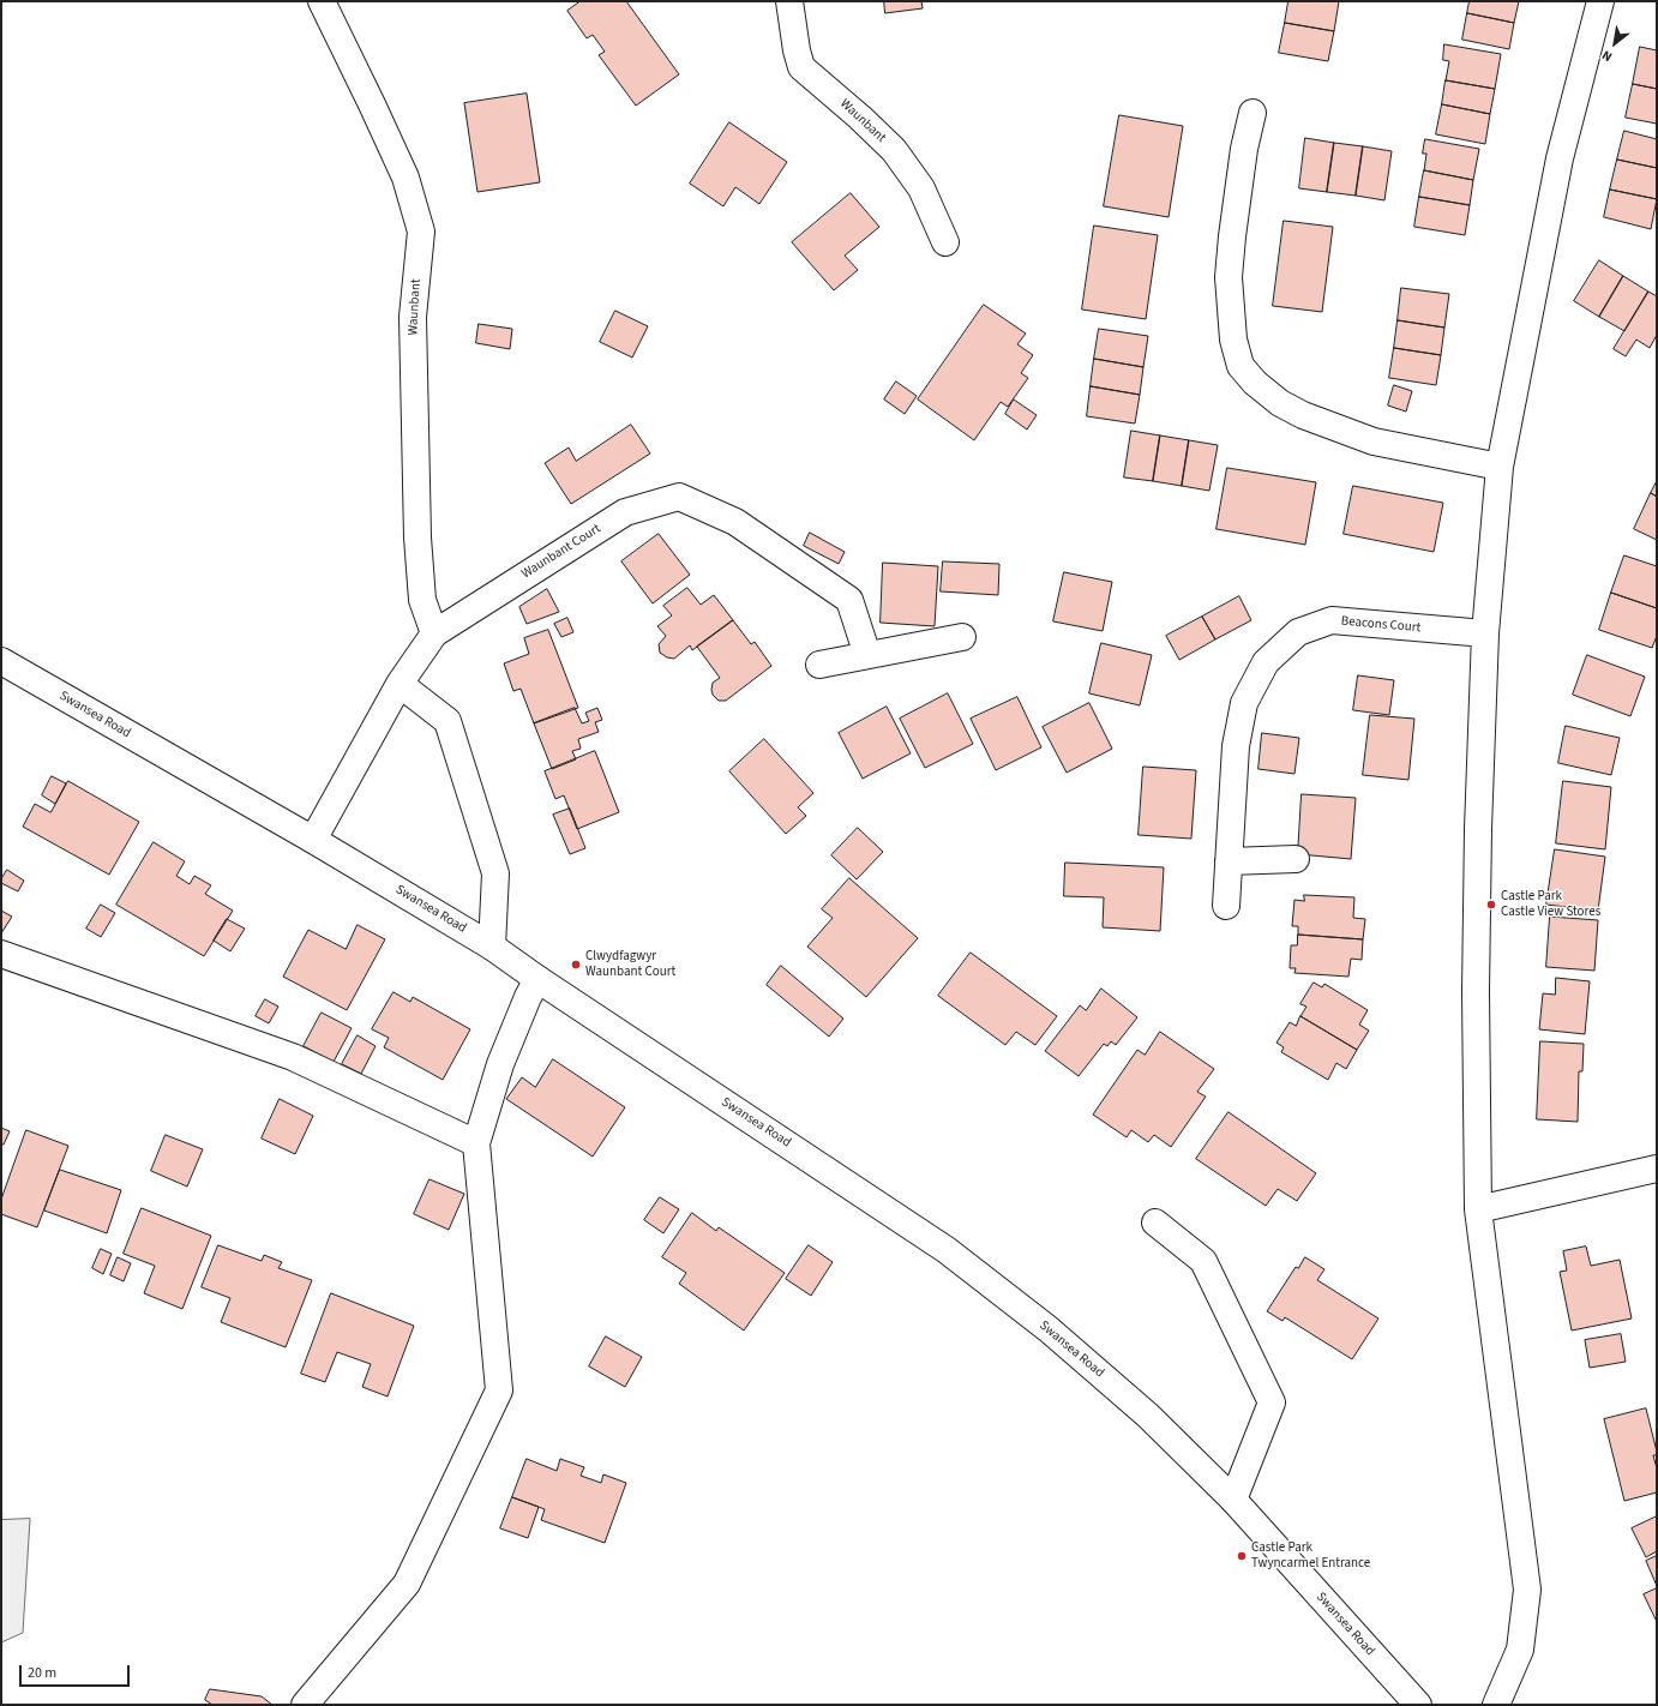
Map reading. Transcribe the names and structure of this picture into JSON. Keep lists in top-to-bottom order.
{
  "streets": {
    "street": [
      "Waunbant",
      "Waunbant Court",
      "Beacons Court",
      "Swansea Road"
    ]
  },
  "crossings": [
    ["Waunbant", "Waunbant Court"],
    ["Waunbant Court", "Swansea Road"]
  ],
  "places": ["Castle Park Castle View Stores", "Clwydfagwyr Waunbant Court", "Castle Park Twyncarmel Entrance"],
  "scale_bar": "20 m",
  "north": "bottom left"
}
